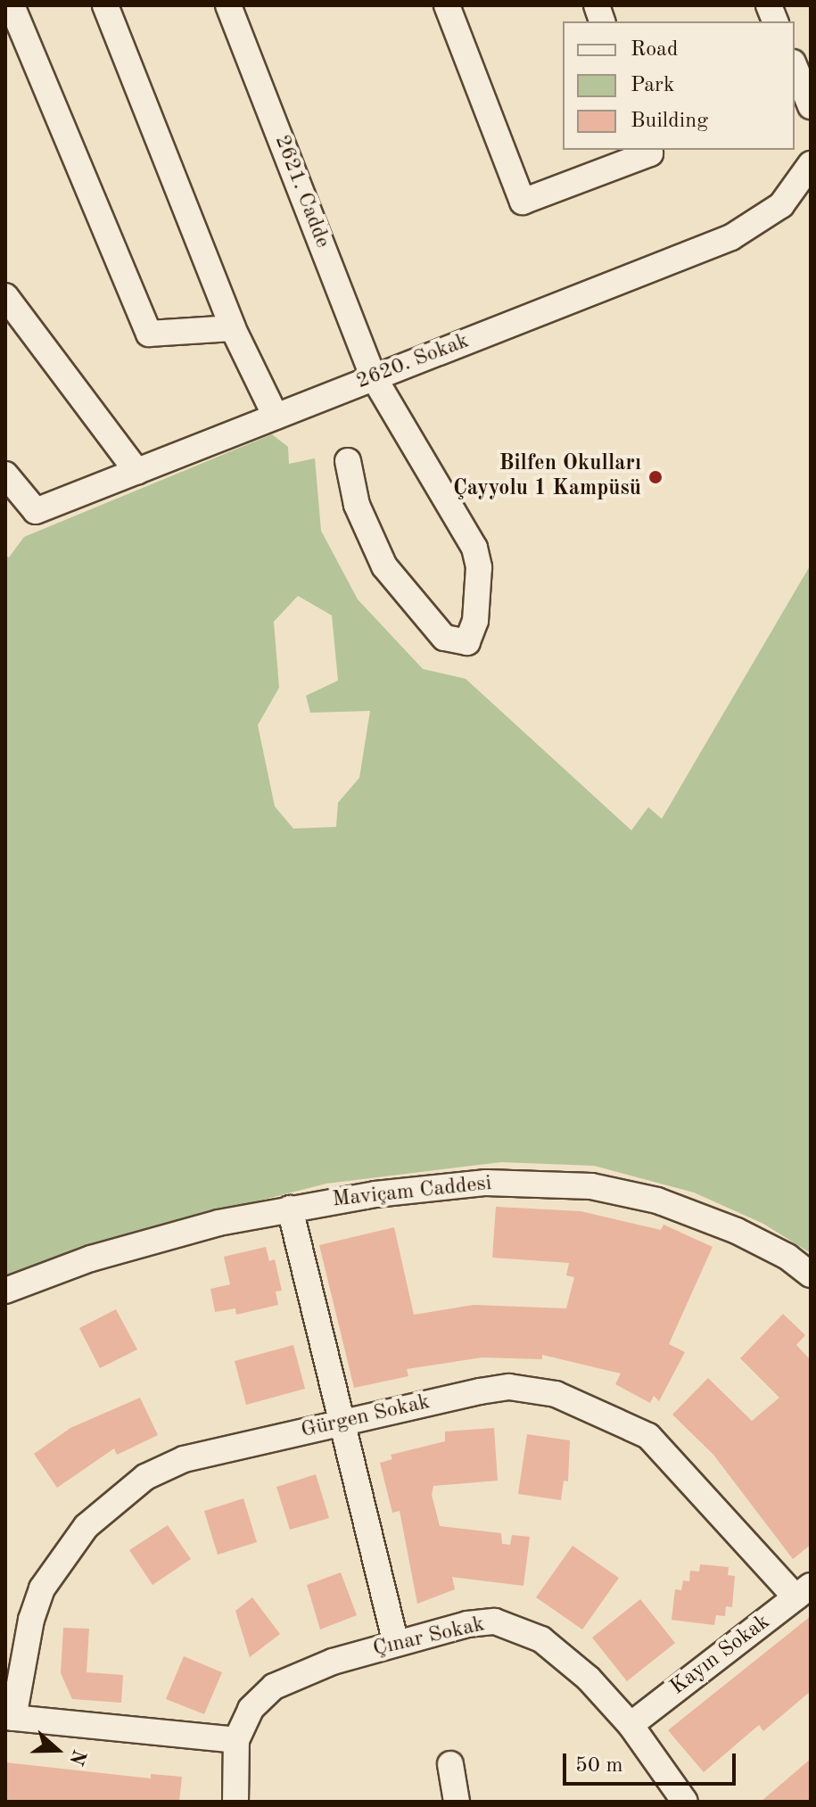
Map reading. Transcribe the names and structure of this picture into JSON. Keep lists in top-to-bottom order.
{
  "streets": {
    "street": [
      "2621. Cadde",
      "2620. Sokak",
      "Maviçam Caddesi",
      "Gürgen Sokak",
      "Çınar Sokak",
      "Kayın Sokak"
    ]
  },
  "crossings": [
    ["2621. Cadde", "2620. Sokak"],
    ["Gürgen Sokak", "Kayın Sokak"],
    ["Çınar Sokak", "Kayın Sokak"]
  ],
  "places": ["Bilfen Okulları Çayyolu 1 Kampüsü"],
  "legend": ["Road", "Park", "Building"],
  "scale_bar": "50 m",
  "north": "right"
}
